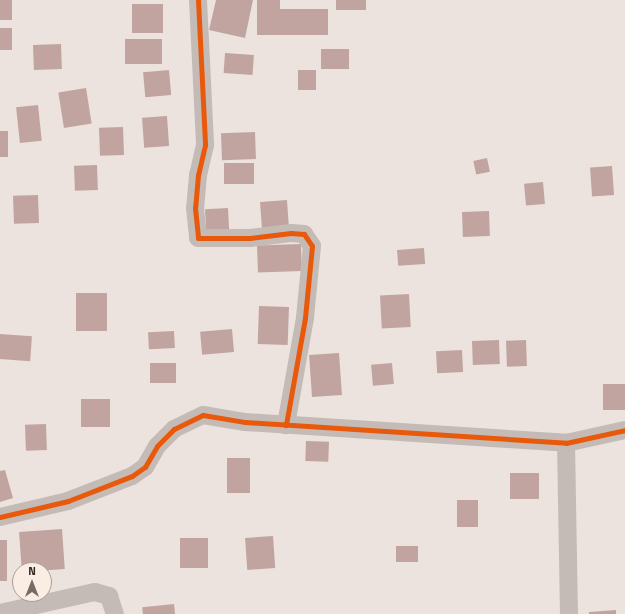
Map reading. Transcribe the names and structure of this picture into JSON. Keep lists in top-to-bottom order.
{
  "north": "top"
}
